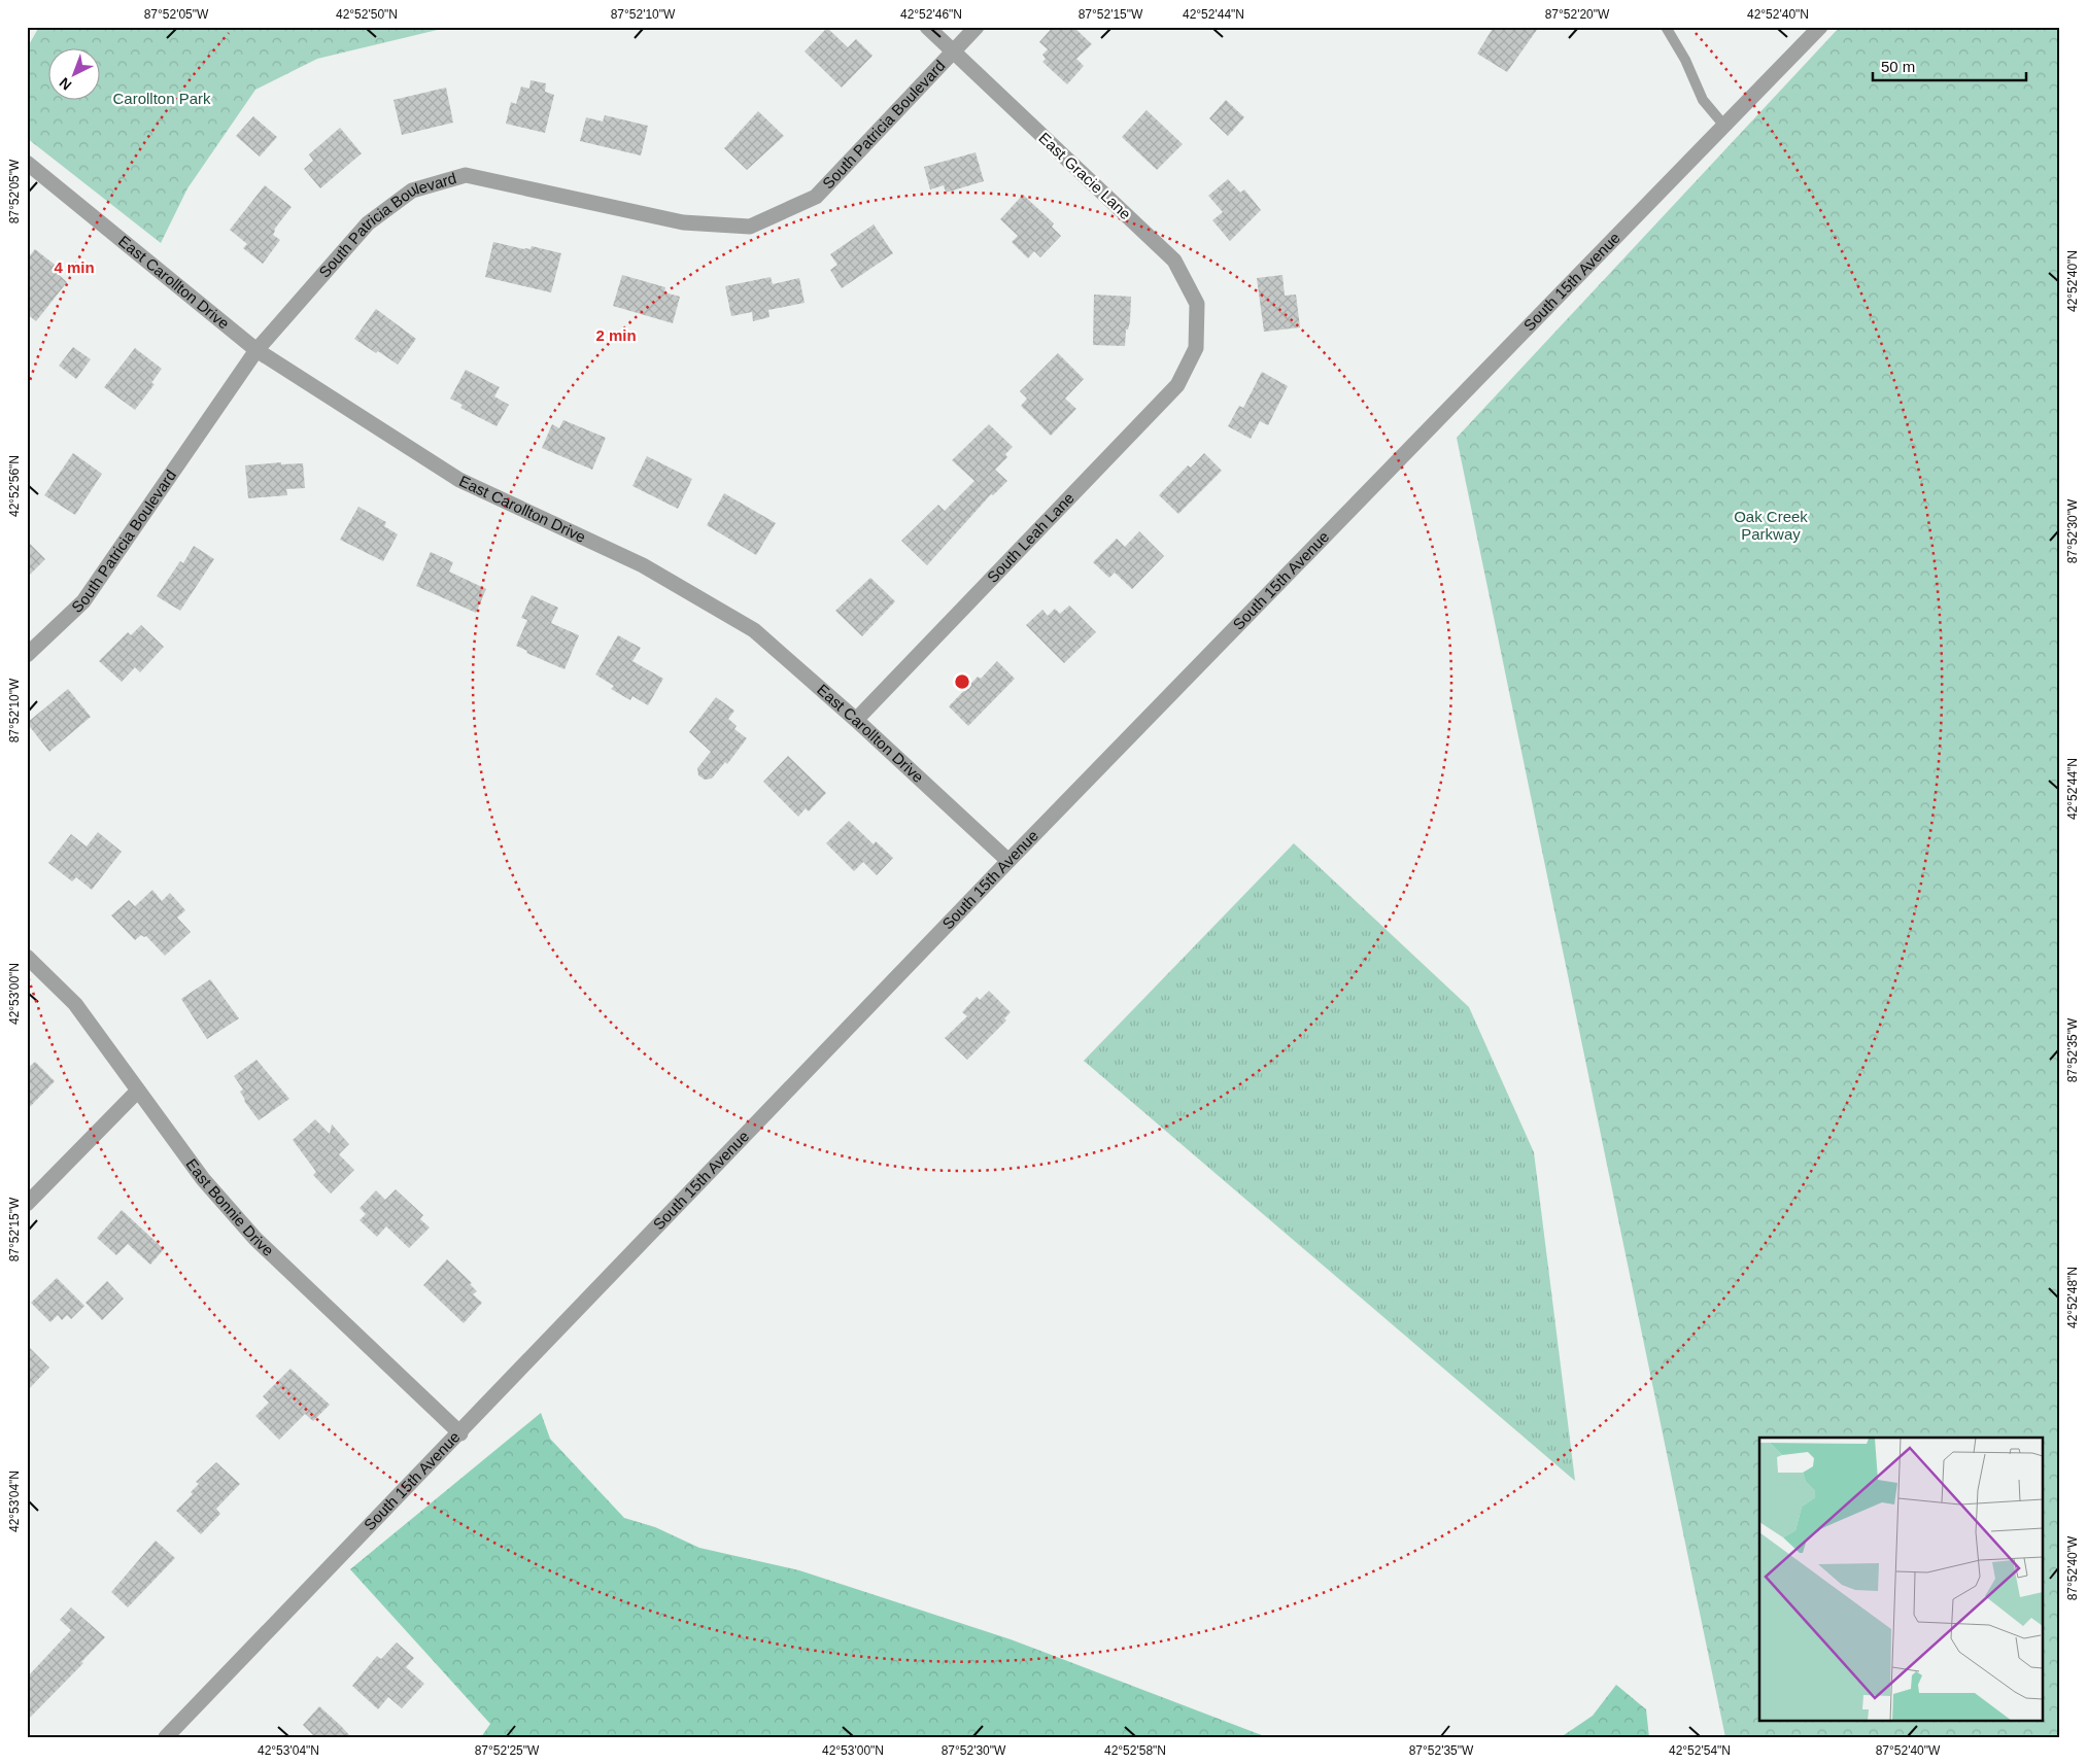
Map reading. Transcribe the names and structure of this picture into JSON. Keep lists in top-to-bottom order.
{
  "streets": {
    "street": [
      "South Patricia Boulevard",
      "East Gracie Lane",
      "East Carollton Drive",
      "South 15th Avenue",
      "South Leah Lane",
      "East Bonnie Drive"
    ]
  },
  "crossings": [
    ["South Patricia Boulevard", "East Gracie Lane"],
    ["South Patricia Boulevard", "East Carollton Drive"],
    ["East Gracie Lane", "South Leah Lane"],
    ["East Carollton Drive", "South 15th Avenue"],
    ["East Carollton Drive", "South Leah Lane"],
    ["South 15th Avenue", "East Bonnie Drive"]
  ],
  "parks": ["Carollton Park", "Oak Creek Parkway"],
  "scale_bar": "50 m",
  "north": "bottom left",
  "coordinates": [
    "87°52'05\"W",
    "42°52'50\"N",
    "87°52'10\"W",
    "42°52'46\"N",
    "87°52'15\"W",
    "42°52'44\"N",
    "87°52'20\"W",
    "42°52'40\"N",
    "42°52'56\"N",
    "87°52'30\"W",
    "42°53'00\"N",
    "87°52'35\"W",
    "42°52'48\"N",
    "42°53'04\"N",
    "87°52'40\"W",
    "87°52'25\"W",
    "42°52'58\"N",
    "42°52'54\"N"
  ],
  "rings": ["4 min", "2 min"]
}
